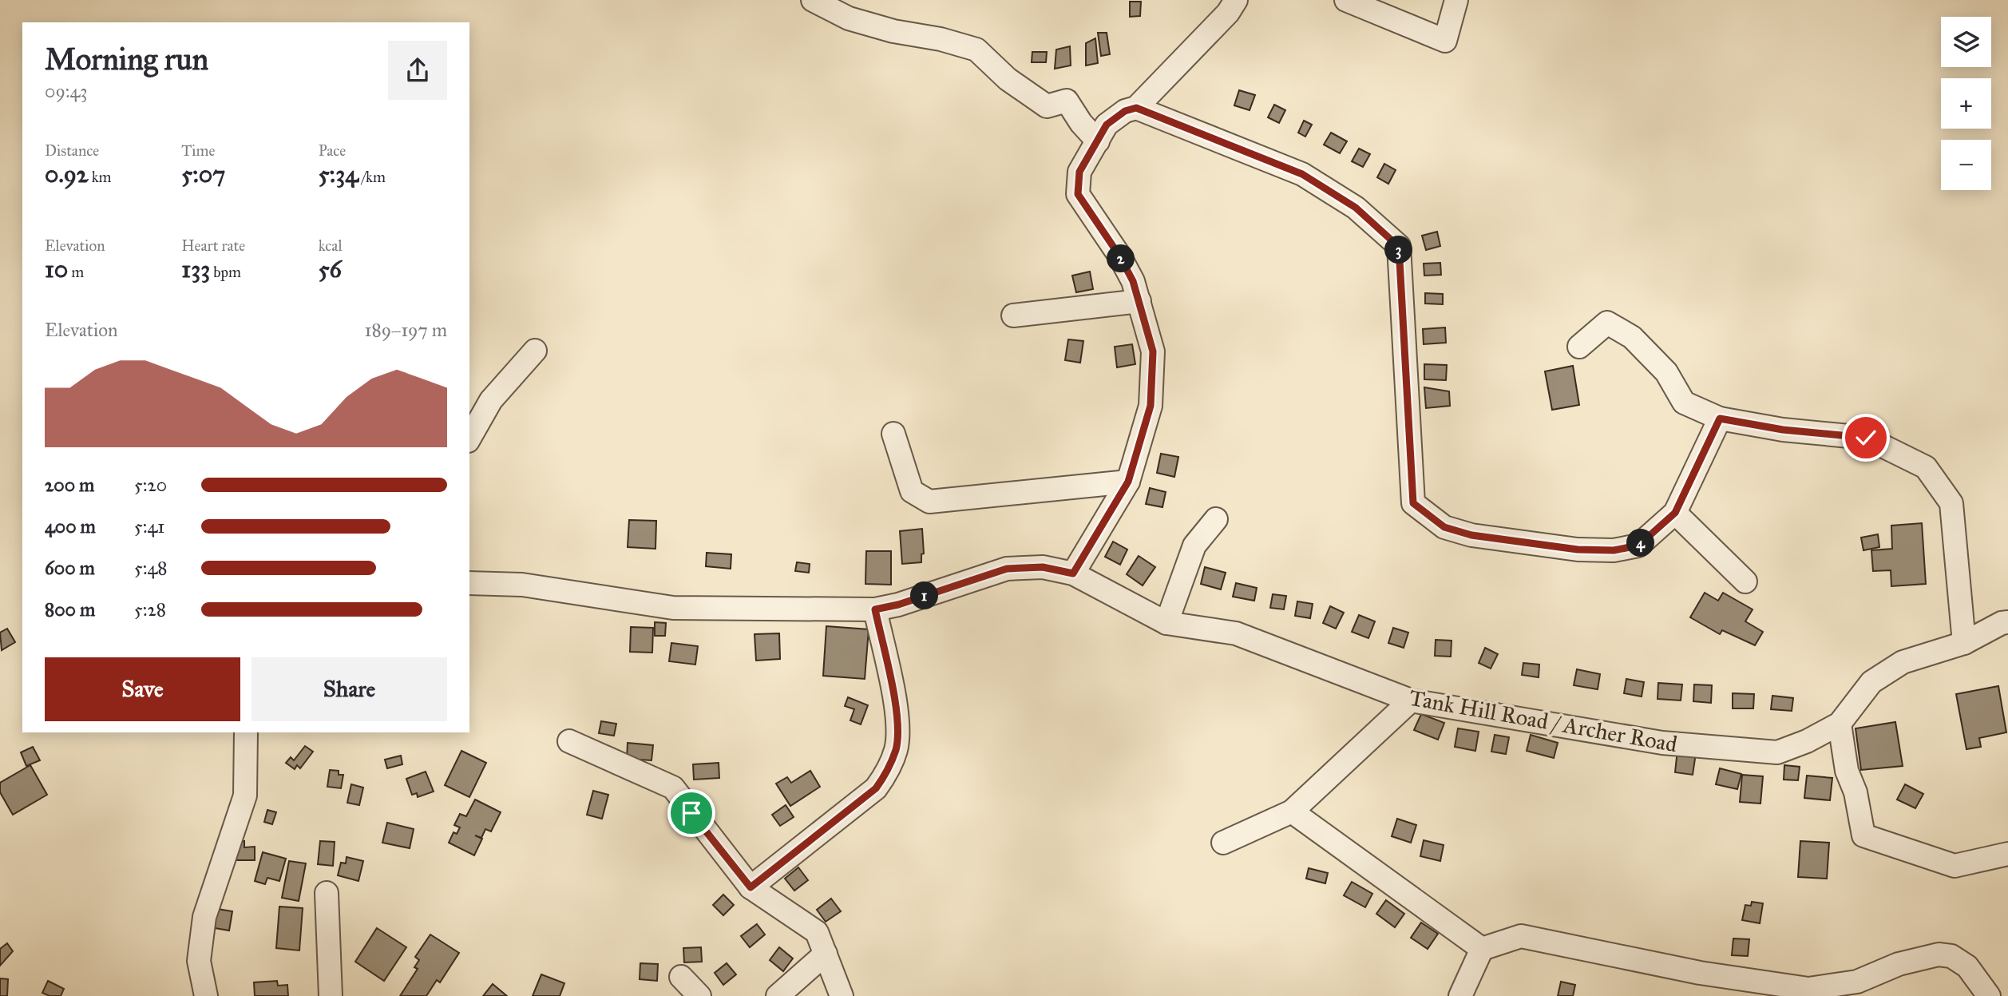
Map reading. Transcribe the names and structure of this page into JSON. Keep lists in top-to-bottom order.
{
  "streets": {
    "street": ["Tank Hill Road / Archer Road"]
  },
  "page": {
    "map_buttons": ["+", "−"],
    "heading": ["Morning run", "09:43"],
    "stats": [
      ["Distance", "0.92 km"],
      ["Time", "5:07"],
      ["Pace", "5:34 /km"],
      ["Elevation", "10 m"],
      ["Heart rate", "133 bpm"],
      ["kcal", "56"]
    ],
    "pins": [
      "3",
      "2",
      "4",
      "1"
    ],
    "chart": ["Elevation", "189–197 m"],
    "list": [
      {
        "name": "200 m",
        "note": "5:20"
      },
      {
        "name": "400 m",
        "note": "5:41"
      },
      {
        "name": "600 m",
        "note": "5:48"
      },
      {
        "name": "800 m",
        "note": "5:28"
      }
    ],
    "buttons": ["Save", "Share"]
  }
}
